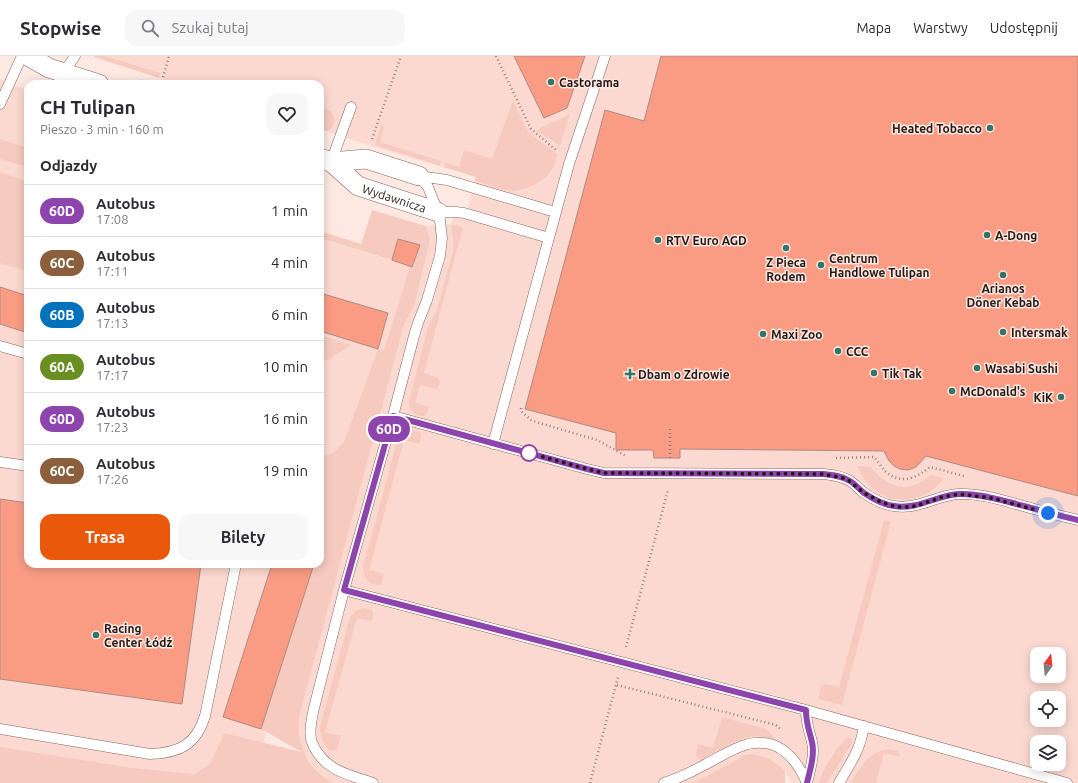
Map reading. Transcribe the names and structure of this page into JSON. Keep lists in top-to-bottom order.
{
  "streets": {
    "street": ["Wydawnicza"]
  },
  "places": {
    "other": [
      "Castorama",
      "Heated Tobacco",
      "A-Dong",
      "RTV Euro AGD",
      "Z Pieca Rodem",
      "Centrum Handlowe Tulipan",
      "Arianos Döner Kebab",
      "Intersmak",
      "Maxi Zoo",
      "CCC",
      "Wasabi Sushi",
      "Tik Tak",
      "McDonald's",
      "KiK",
      "Racing Center Łódź"
    ],
    "health": ["Dbam o Zdrowie"]
  },
  "lines": ["bus line 60D"],
  "north": "top",
  "page": {
    "header": "Stopwise",
    "search": "Szukaj tutaj",
    "nav": ["Mapa", "Warstwy", "Udostępnij"],
    "on_map": "60D",
    "heading": [
      ["CH Tulipan", "Pieszo · 3 min · 160 m"],
      "Odjazdy"
    ],
    "list": [
      {
        "mark": "60D",
        "name": "Autobus",
        "note": "17:08",
        "value": "1 min"
      },
      {
        "mark": "60C",
        "name": "Autobus",
        "note": "17:11",
        "value": "4 min"
      },
      {
        "mark": "60B",
        "name": "Autobus",
        "note": "17:13",
        "value": "6 min"
      },
      {
        "mark": "60A",
        "name": "Autobus",
        "note": "17:17",
        "value": "10 min"
      },
      {
        "mark": "60D",
        "name": "Autobus",
        "note": "17:23",
        "value": "16 min"
      },
      {
        "mark": "60C",
        "name": "Autobus",
        "note": "17:26",
        "value": "19 min"
      }
    ],
    "buttons": ["Trasa", "Bilety"]
  }
}
